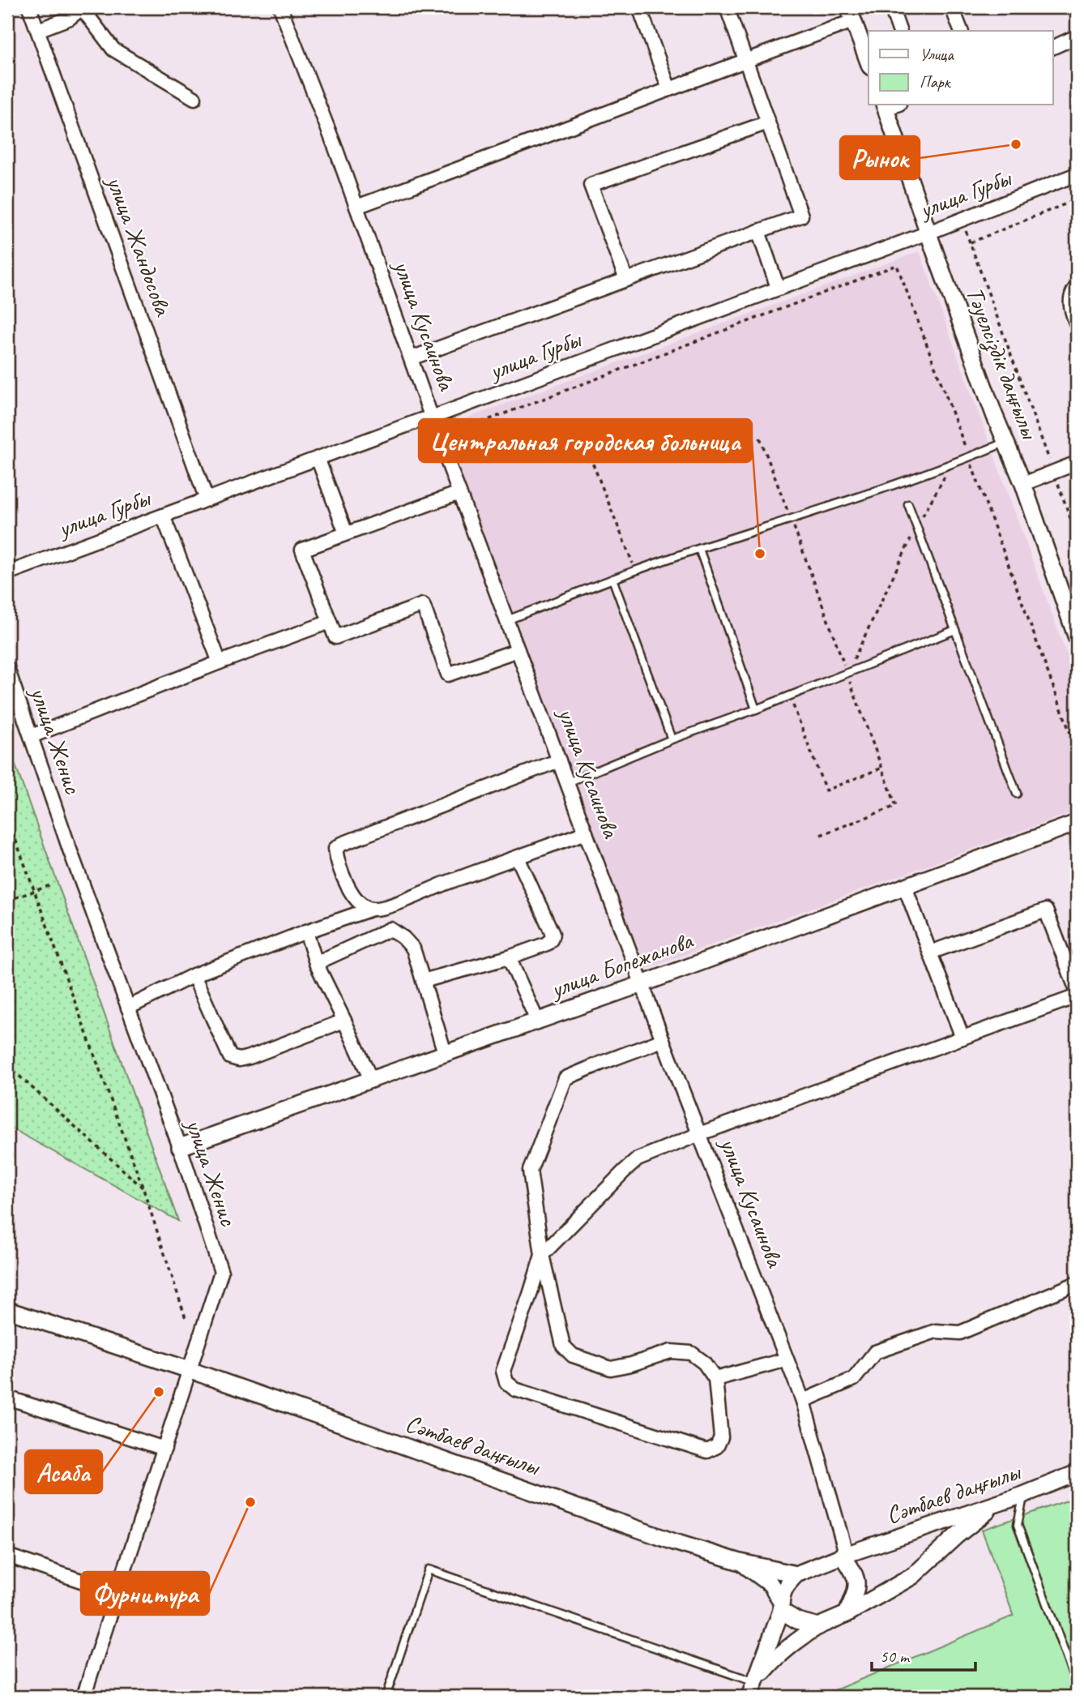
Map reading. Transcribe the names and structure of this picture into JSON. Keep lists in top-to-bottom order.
{
  "streets": {
    "street": [
      "улица Гурбы",
      "улица Жандосова",
      "улица Кусаинова",
      "Тәуелсіздік даңғылы",
      "улица Женис",
      "улица Бопежанова",
      "Сәтбаев даңғылы"
    ]
  },
  "crossings": [
    ["улица Гурбы", "улица Жандосова"],
    ["улица Гурбы", "улица Кусаинова"],
    ["улица Гурбы", "Тәуелсіздік даңғылы"],
    ["улица Кусаинова", "улица Бопежанова"],
    ["улица Кусаинова", "Сәтбаев даңғылы"],
    ["улица Женис", "улица Бопежанова"],
    ["улица Женис", "Сәтбаев даңғылы"]
  ],
  "places": [
    "Рынок",
    "Центральная городская больница",
    "Асаба",
    "Фурнитура"
  ],
  "legend": ["Улица", "Парк"],
  "scale_bar": "50 m"
}
